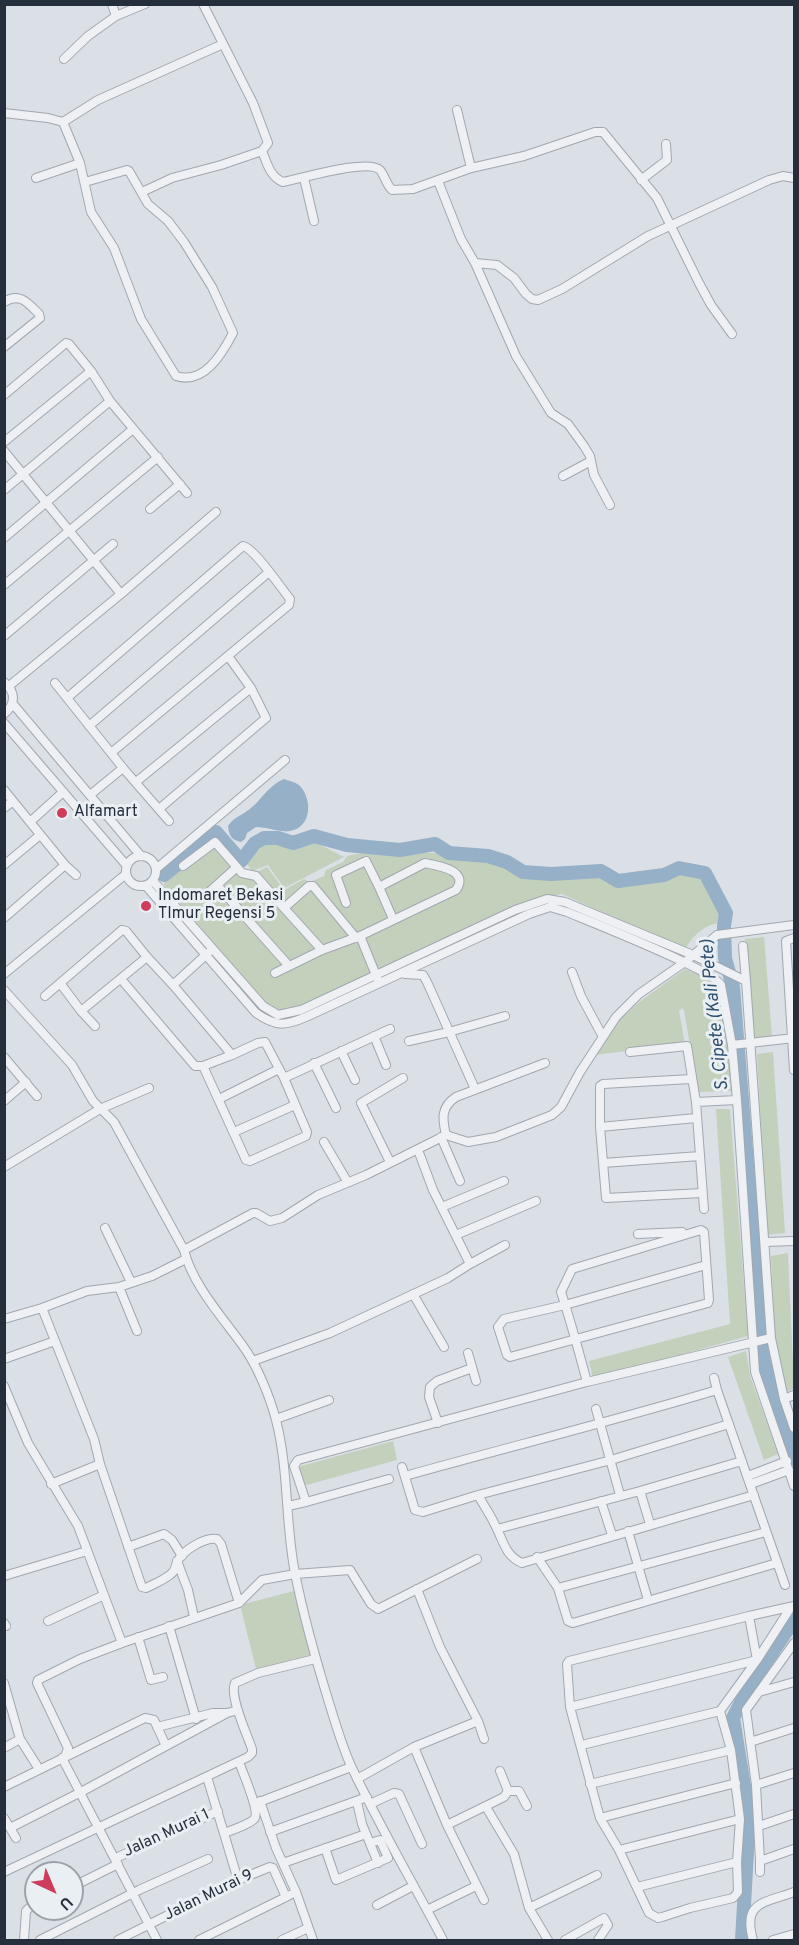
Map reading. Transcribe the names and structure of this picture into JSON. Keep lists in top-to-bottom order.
{
  "streets": {
    "street": ["Jalan Murai 1", "Jalan Murai 9"]
  },
  "water": ["S. Cipete (Kali Pete)"],
  "places": ["Alfamart", "Indomaret Bekasi TImur Regensi 5"],
  "north": "bottom right"
}
